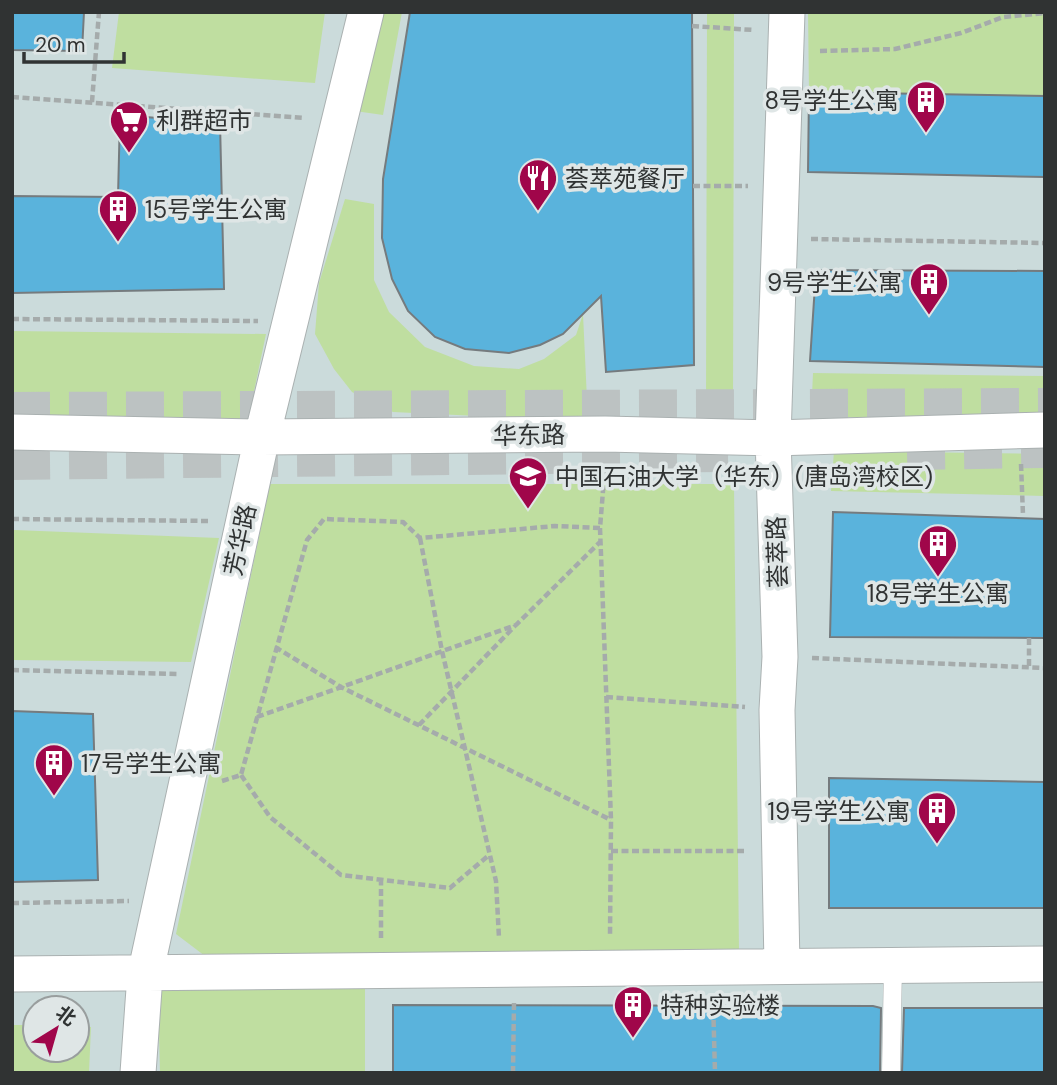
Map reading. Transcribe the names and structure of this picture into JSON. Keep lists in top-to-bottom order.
{
  "streets": {
    "street": ["华东路", "芳华路", "荟萃路"]
  },
  "crossings": [
    ["华东路", "芳华路"],
    ["华东路", "荟萃路"]
  ],
  "places": {
    "building": [
      "8号学生公寓",
      "15号学生公寓",
      "9号学生公寓",
      "18号学生公寓",
      "17号学生公寓",
      "19号学生公寓",
      "特种实验楼"
    ],
    "supermarket": ["利群超市"],
    "restaurant": ["荟萃苑餐厅"],
    "school or university": ["中国石油大学（华东）(唐岛湾校区)"]
  },
  "scale_bar": "20 m",
  "north": "top right"
}
